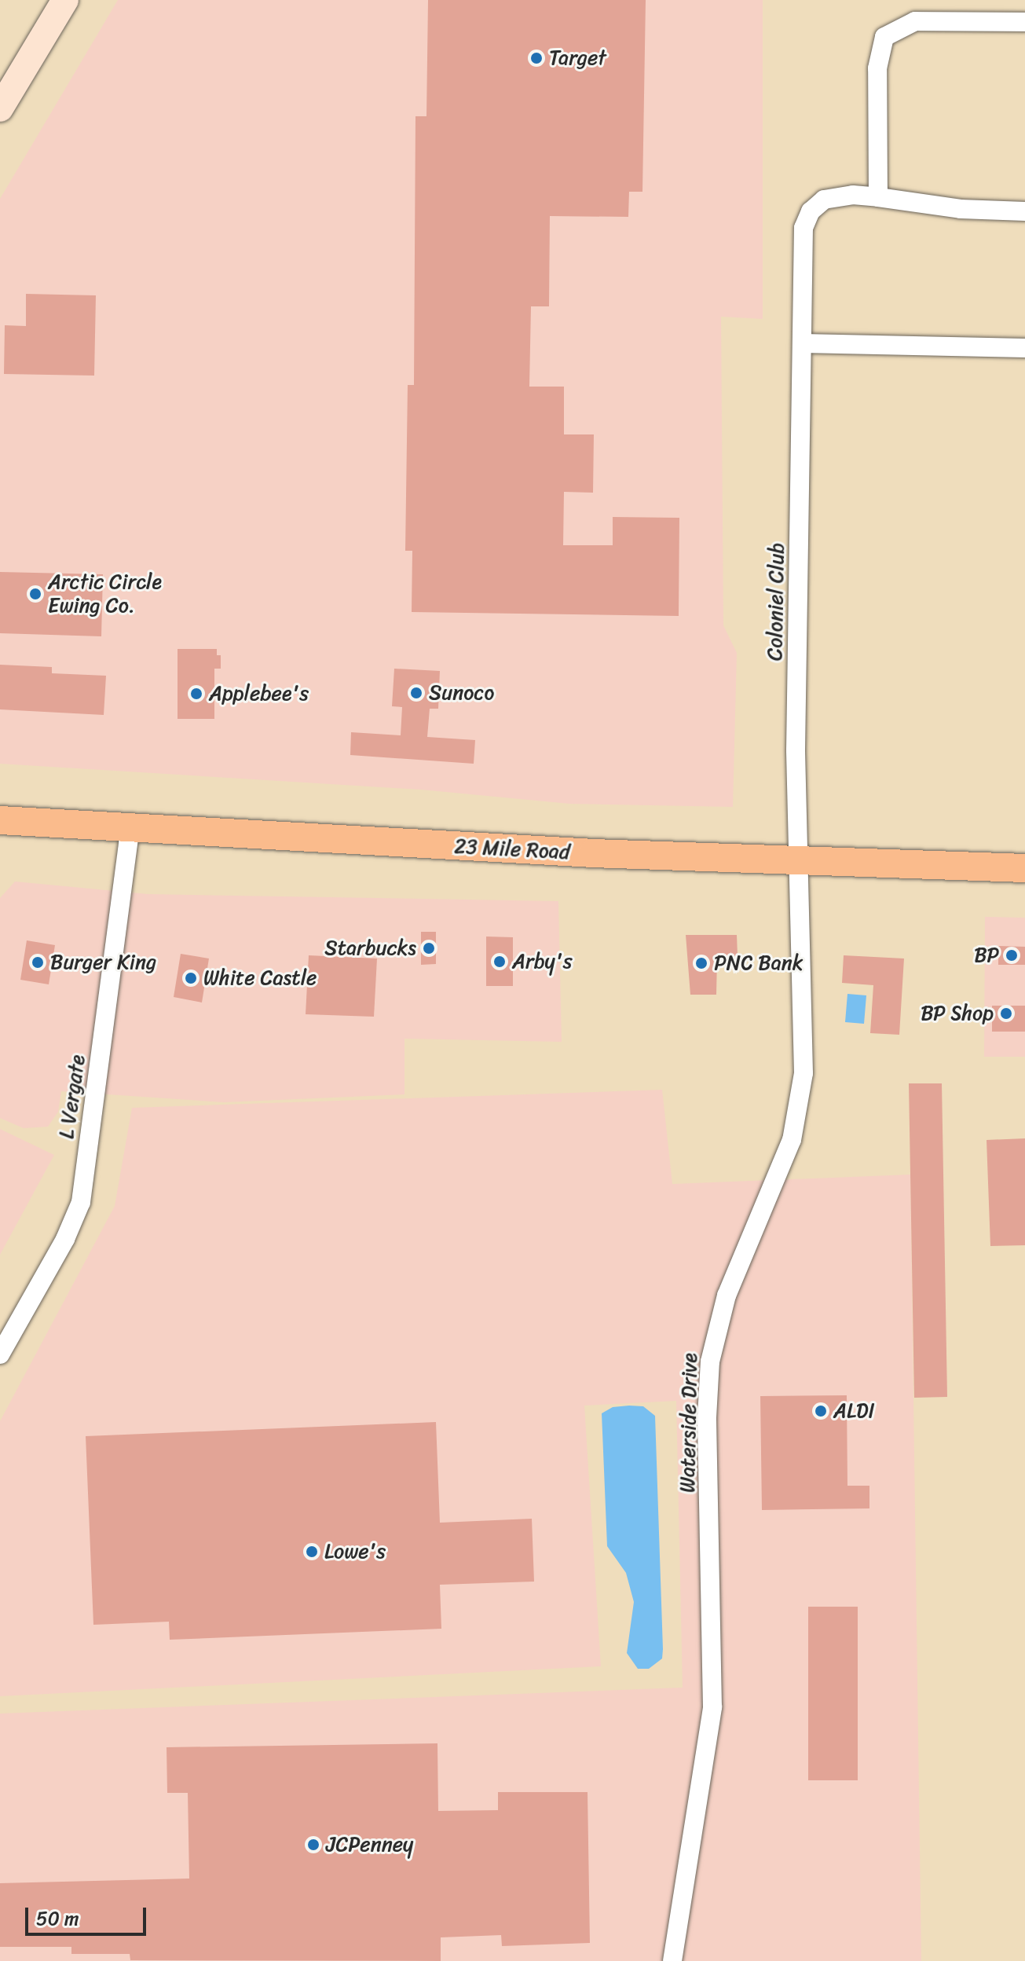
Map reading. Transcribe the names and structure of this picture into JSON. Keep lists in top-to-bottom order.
{
  "streets": {
    "main road": ["23 Mile Road"],
    "street": ["Coloniel Club", "L Vergate", "Waterside Drive"]
  },
  "crossings": [
    ["Coloniel Club", "23 Mile Road"],
    ["Coloniel Club", "Waterside Drive"],
    ["23 Mile Road", "L Vergate"],
    ["23 Mile Road", "Waterside Drive"]
  ],
  "places": [
    "Target",
    "Arctic Circle Ewing Co.",
    "Sunoco",
    "Applebee's",
    "Starbucks",
    "BP",
    "Arby's",
    "Burger King",
    "PNC Bank",
    "White Castle",
    "BP Shop",
    "ALDI",
    "Lowe's",
    "JCPenney"
  ],
  "scale_bar": "50 m"
}
